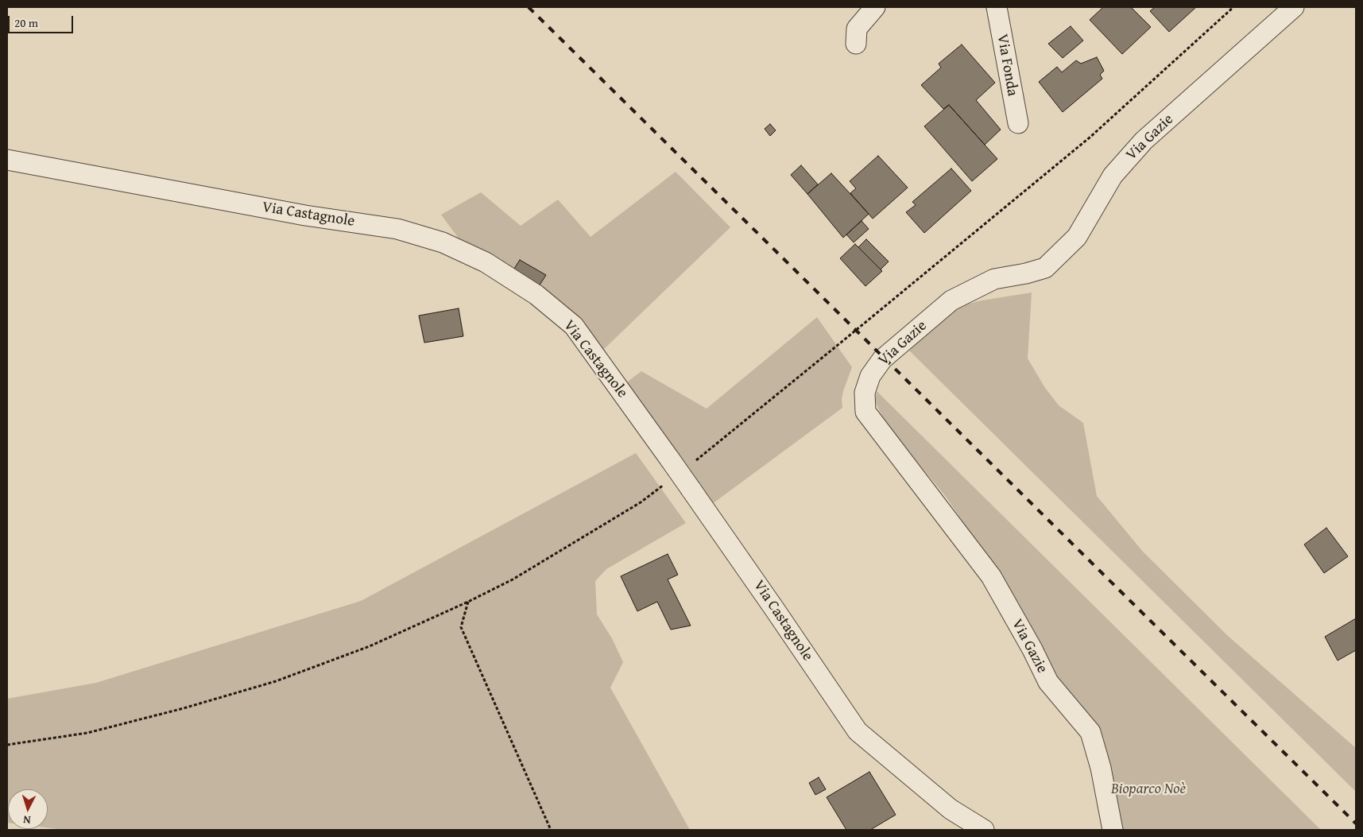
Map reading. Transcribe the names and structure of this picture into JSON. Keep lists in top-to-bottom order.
{
  "streets": {
    "street": ["Via Fonda", "Via Gazie", "Via Castagnole"]
  },
  "parks": ["Bioparco Noè"],
  "scale_bar": "20 m",
  "north": "bottom"
}
